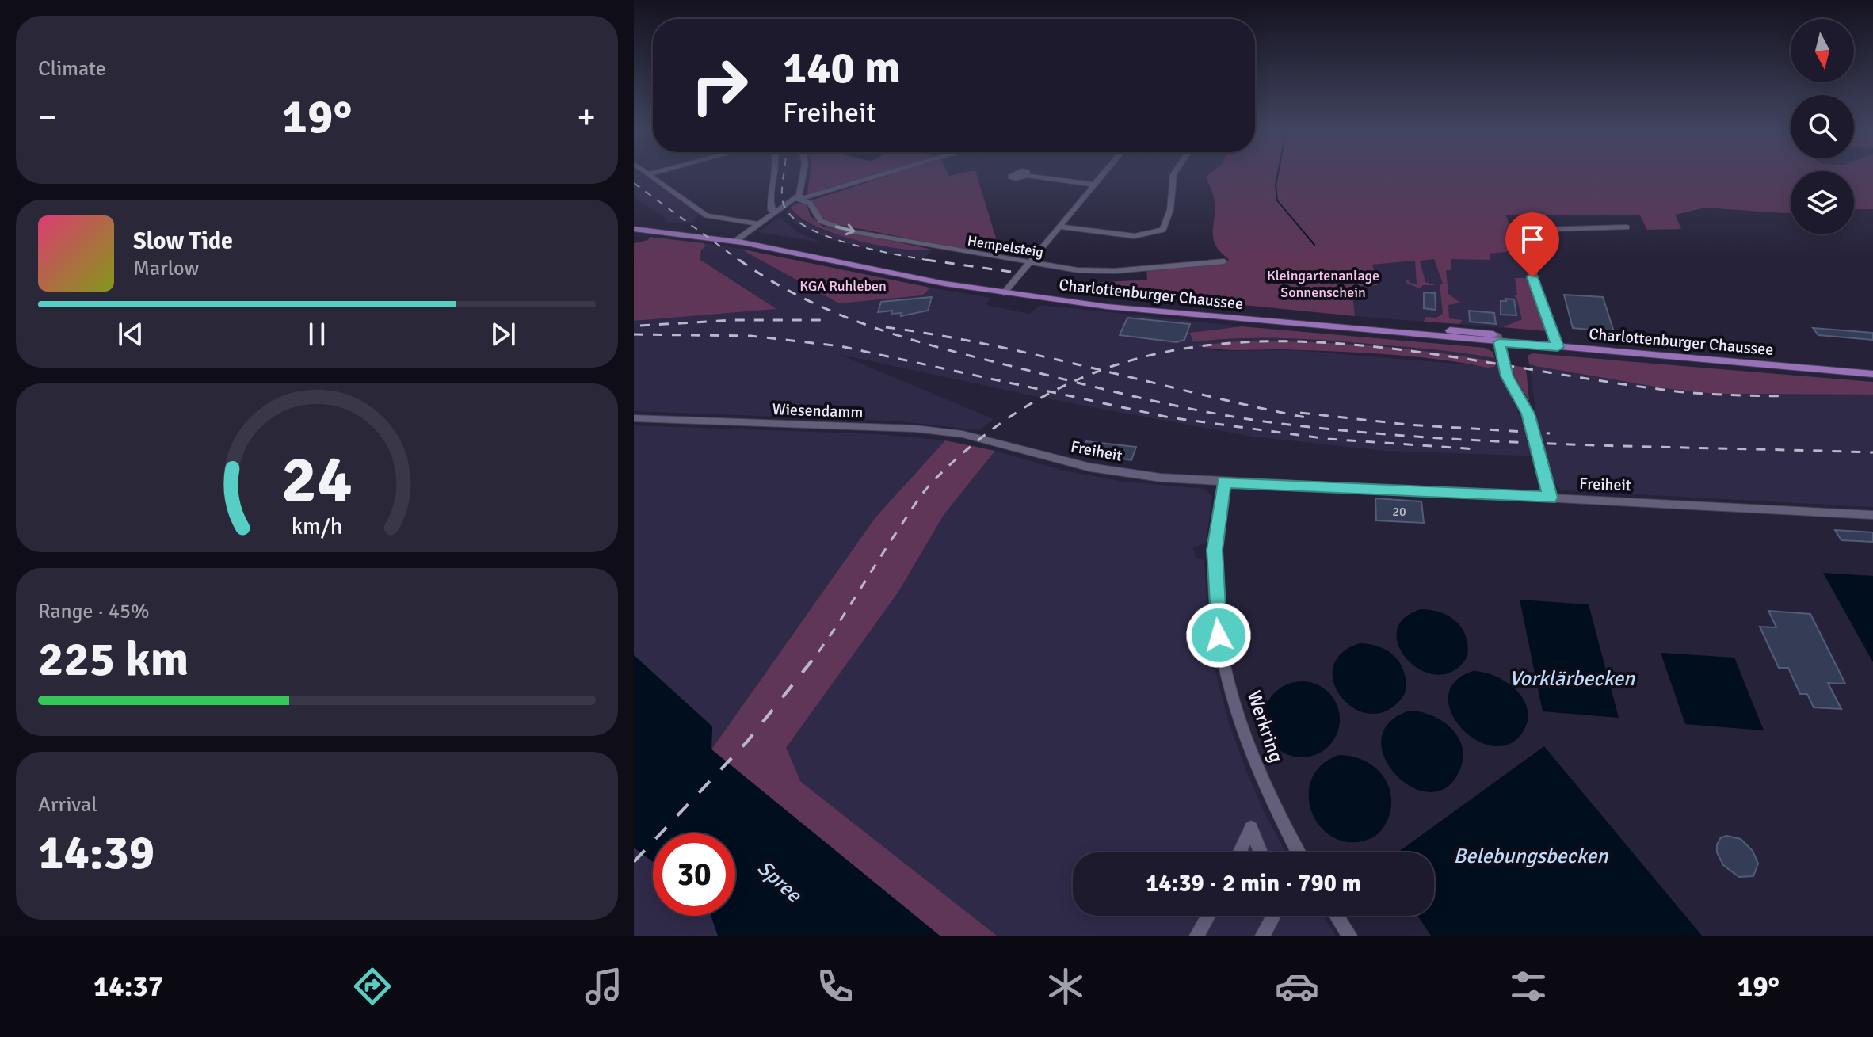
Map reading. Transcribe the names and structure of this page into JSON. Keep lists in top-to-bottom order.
{
  "streets": {
    "main road": ["Charlottenburger Chaussee"],
    "street": [
      "Hempelsteig",
      "Wiesendamm",
      "Freiheit",
      "Werkring"
    ]
  },
  "crossings": [
    ["Wiesendamm", "Freiheit"],
    ["Freiheit", "Werkring"]
  ],
  "one_way": ["Hempelsteig"],
  "water": ["Vorklärbecken", "Belebungsbecken", "Spree"],
  "parks": ["Kleingartenanlage Sonnenschein", "KGA Ruhleben"],
  "house_numbers": ["20"],
  "north": "bottom",
  "page": {
    "tile": [
      "Climate",
      ["Range · 45%", "225 km"],
      ["Arrival", "14:39"]
    ],
    "turn": ["140 m", "Freiheit"],
    "heat": ["−", "19°", "+"],
    "song": ["Slow Tide", "Marlow"],
    "limit": "30",
    "trip": "14:39 · 2 min · 790 m",
    "tabs": ["14:37", "19°"],
    "gauge": ["24", "km/h"]
  }
}
